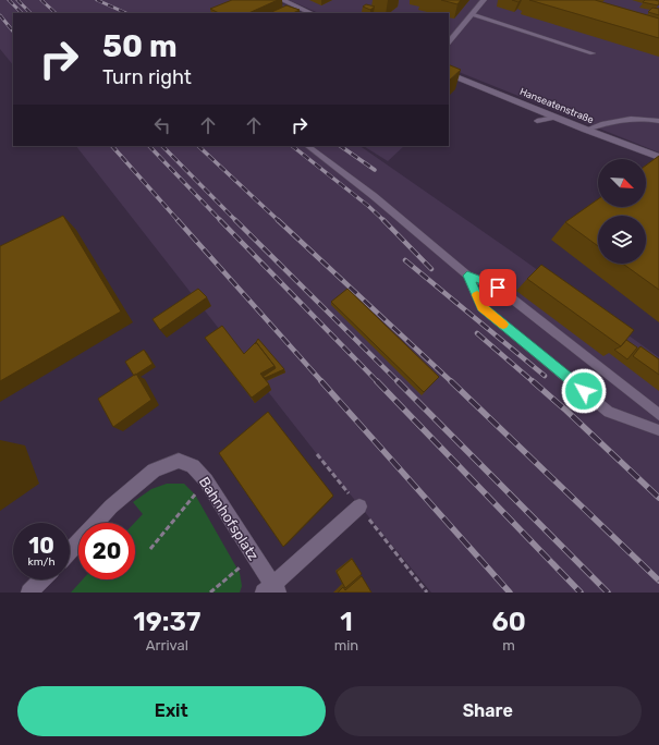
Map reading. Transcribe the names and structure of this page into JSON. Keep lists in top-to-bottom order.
{
  "streets": {
    "street": ["Hanseatenstraße", "Bahnhofsplatz"]
  },
  "north": "bottom right",
  "page": {
    "turn": ["50 m", "Turn right"],
    "speed": "10 km/h",
    "limit": "20",
    "eta": [
      "19:37",
      "Arrival",
      "1",
      "min",
      "60",
      "m"
    ],
    "buttons": ["Exit", "Share"]
  }
}
